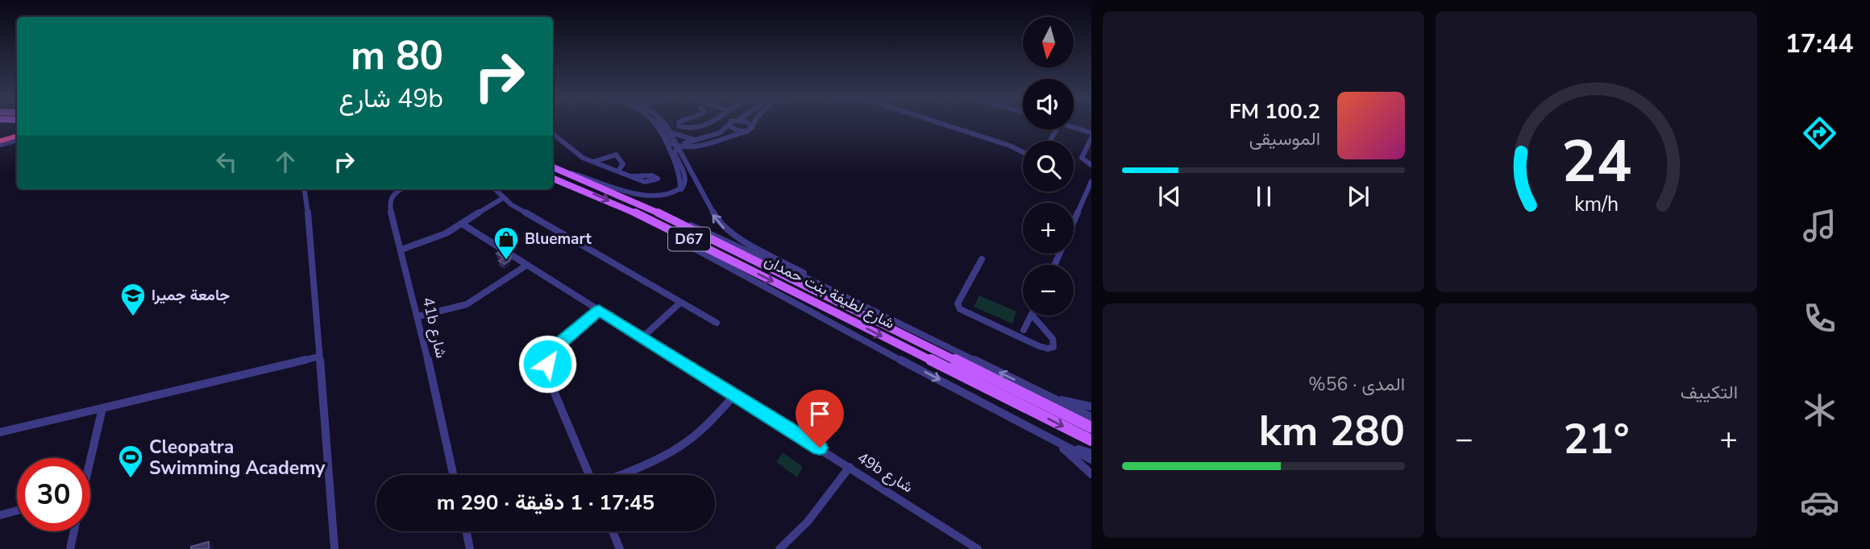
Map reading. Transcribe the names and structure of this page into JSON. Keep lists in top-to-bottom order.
{
  "streets": {
    "main road": ["D67", "شارع لطيفة بنت حمدان"],
    "street": ["41b شارع", "49b شارع"]
  },
  "places": {
    "shop": ["Bluemart"],
    "school or university": ["جامعة جميرا"],
    "sports": ["Cleopatra Swimming Academy"]
  },
  "north": "bottom",
  "page": {
    "tabs": "17:44",
    "map_buttons": ["+", "−"],
    "turn": ["80 m", "49b شارع"],
    "song": ["100.2 FM", "الموسيقى"],
    "tile": [
      "التكييف",
      ["المدى · 56%", "280 km"]
    ],
    "heat": ["−", "21°", "+"],
    "limit": "30",
    "trip": "17:45 · 1 دقيقة · 290 m",
    "gauge": ["24", "km/h"]
  }
}
